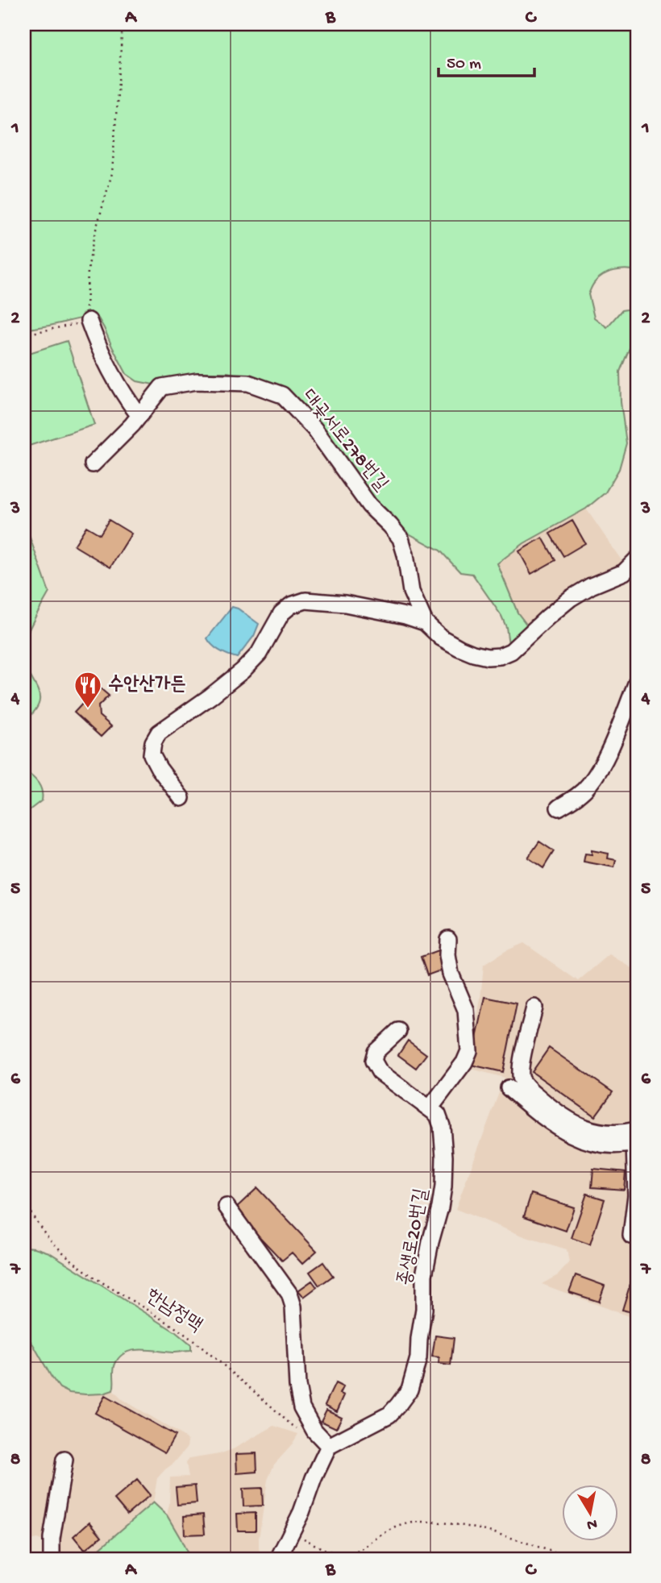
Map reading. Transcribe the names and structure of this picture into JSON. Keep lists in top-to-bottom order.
{
  "streets": {
    "lane": ["대곶서로278번길", "종생로20번길"],
    "path": ["한남정맥"]
  },
  "places": {
    "restaurant": ["수안산가든"]
  },
  "scale_bar": "50 m",
  "north": "bottom",
  "grid": {
    "columns": ["A", "B", "C"],
    "rows": [
      "1",
      "2",
      "3",
      "4",
      "5",
      "6",
      "7",
      "8"
    ]
  }
}
